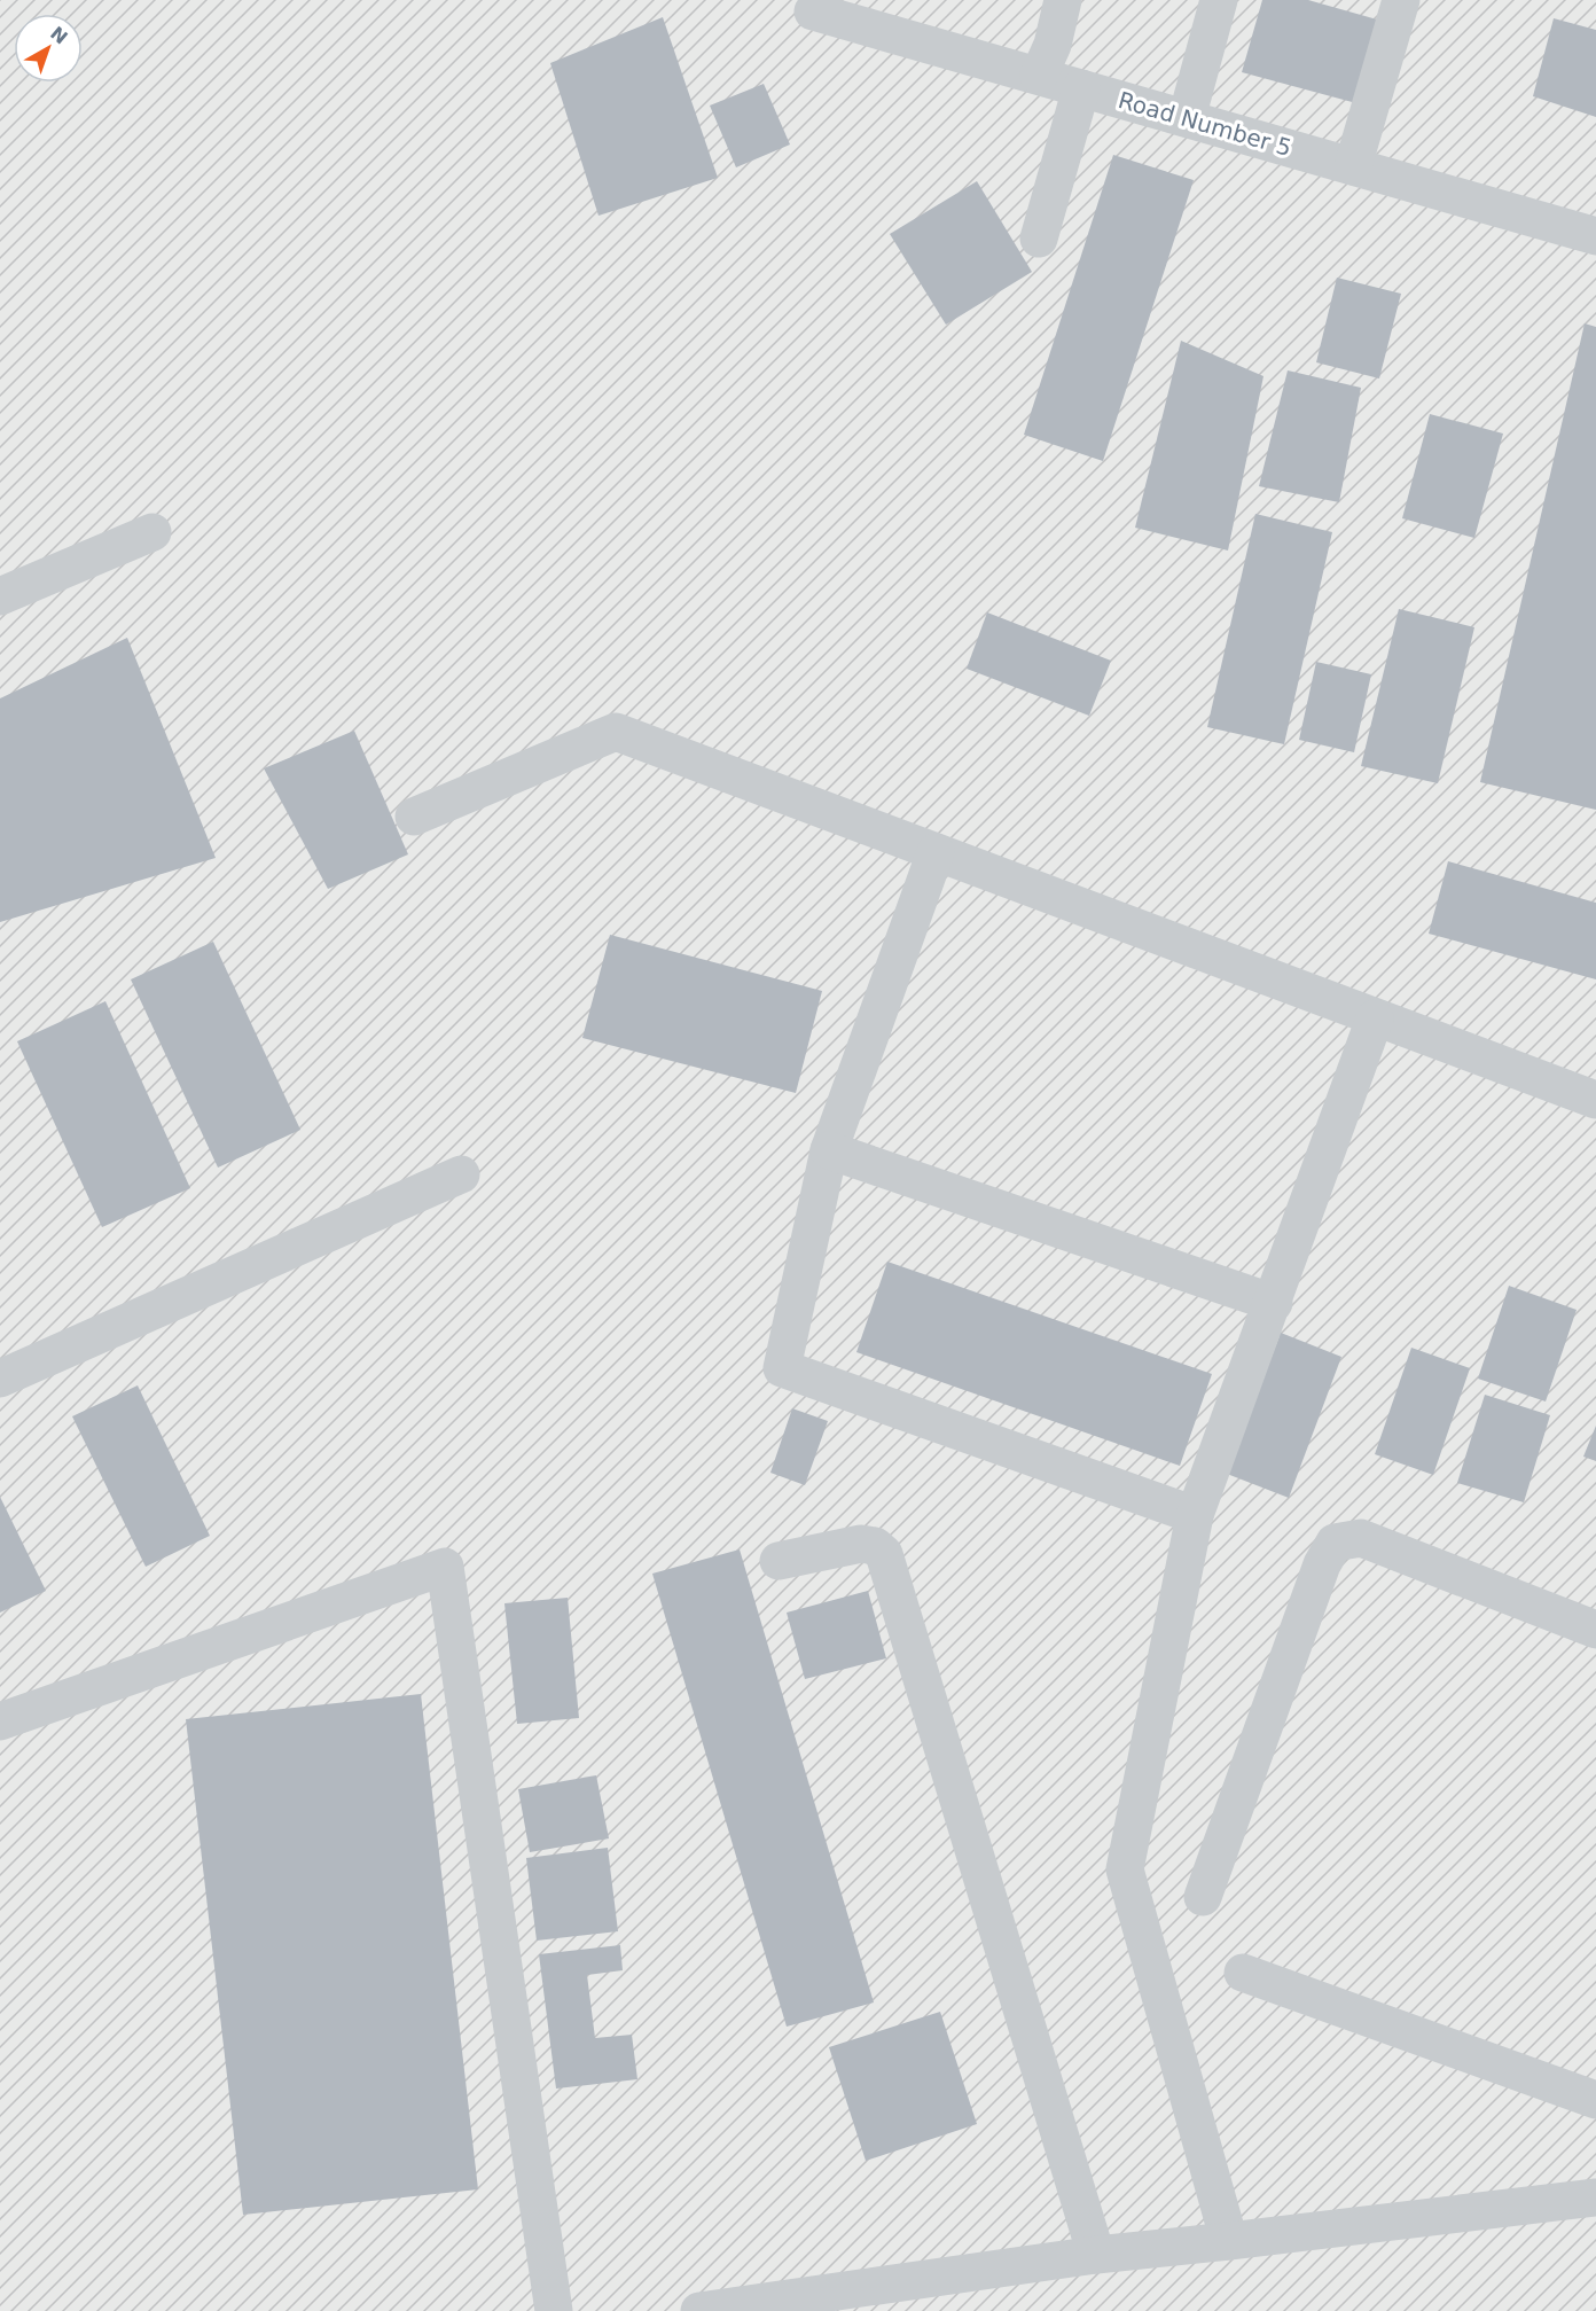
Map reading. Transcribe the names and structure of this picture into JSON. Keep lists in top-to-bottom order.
{
  "streets": {
    "street": ["Road Number 5"]
  },
  "north": "top right"
}
